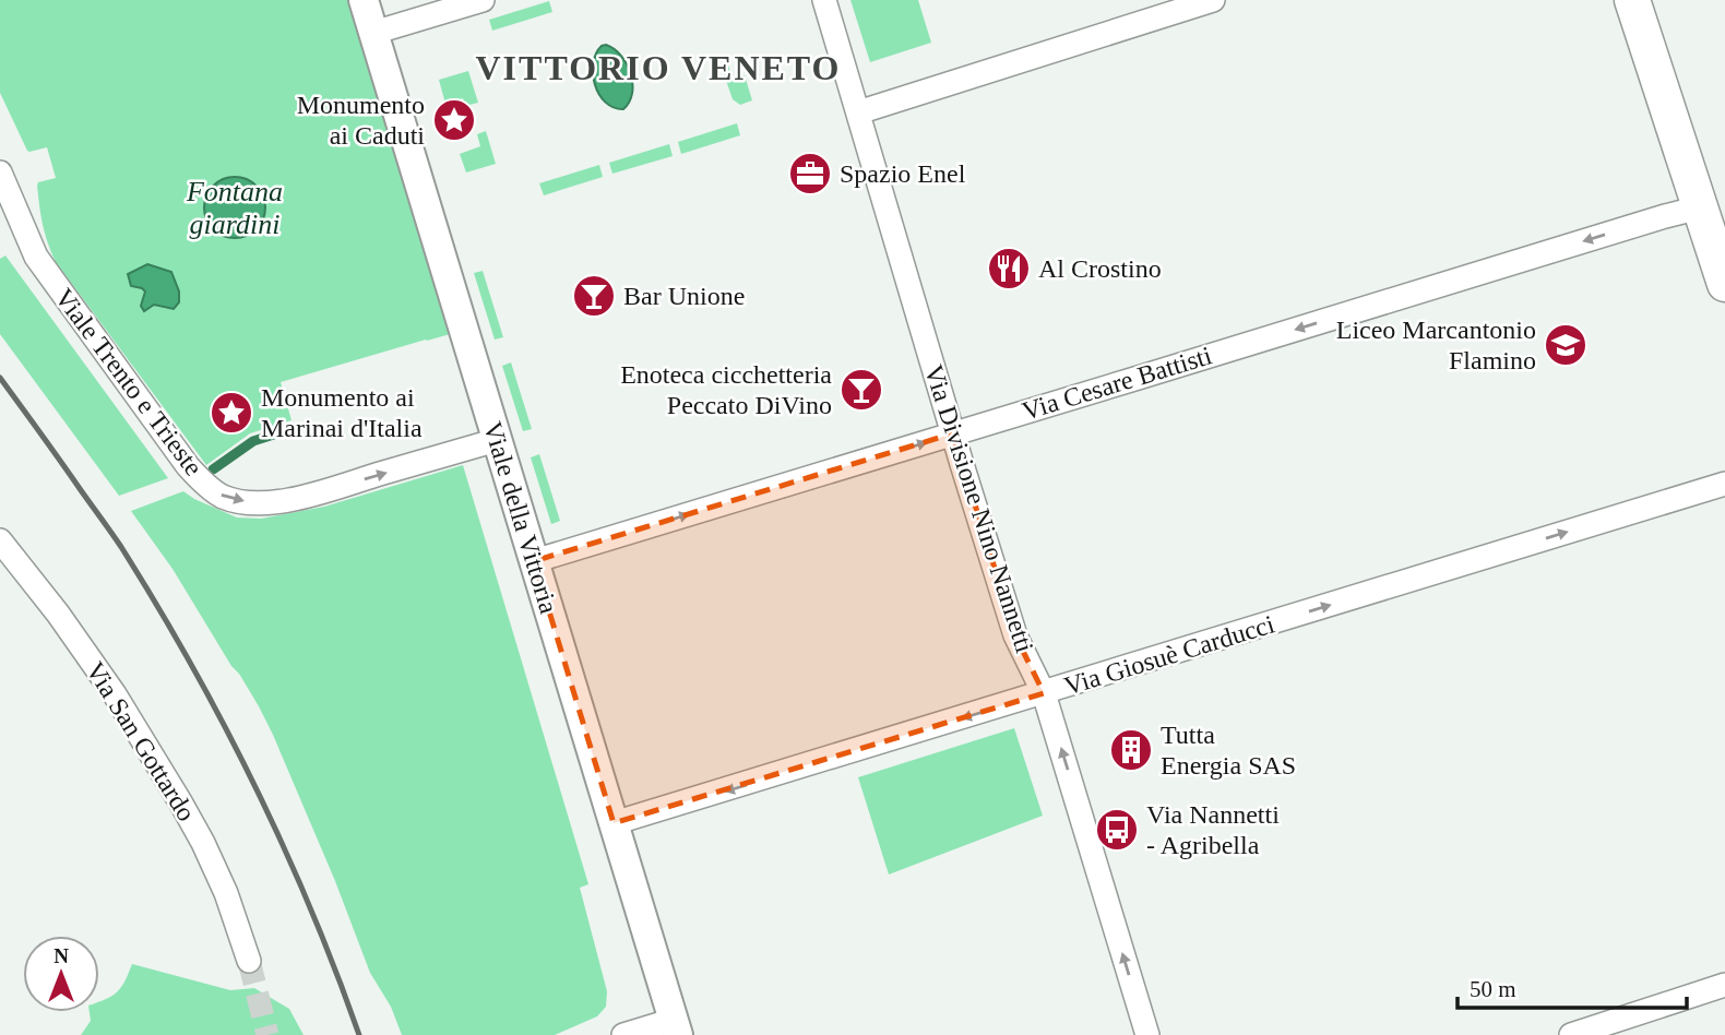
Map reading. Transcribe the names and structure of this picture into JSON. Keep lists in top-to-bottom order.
{
  "streets": {
    "street": [
      "Viale Trento e Trieste",
      "Via Cesare Battisti",
      "Via Divisione Nino Nannetti",
      "Viale della Vittoria",
      "Via Giosuè Carducci",
      "Via San Gottardo"
    ]
  },
  "crossings": [
    ["Viale Trento e Trieste", "Viale della Vittoria"],
    ["Via Cesare Battisti", "Via Divisione Nino Nannetti"],
    ["Via Cesare Battisti", "Viale della Vittoria"],
    ["Via Divisione Nino Nannetti", "Via Giosuè Carducci"],
    ["Viale della Vittoria", "Via Giosuè Carducci"]
  ],
  "one_way": ["Viale Trento e Trieste"],
  "districts": ["VITTORIO VENETO"],
  "water": ["Fontana giardini"],
  "places": {
    "place": ["Monumento ai Caduti", "Monumento ai Marinai d'Italia"],
    "office": ["Spazio Enel"],
    "restaurant": ["Al Crostino"],
    "bar": ["Bar Unione", "Enoteca cicchetteria Peccato DiVino"],
    "school or university": ["Liceo Marcantonio Flamino"],
    "building": ["Tutta Energia SAS"],
    "bus stop": ["Via Nannetti - Agribella"]
  },
  "scale_bar": "50 m",
  "north": "top"
}
